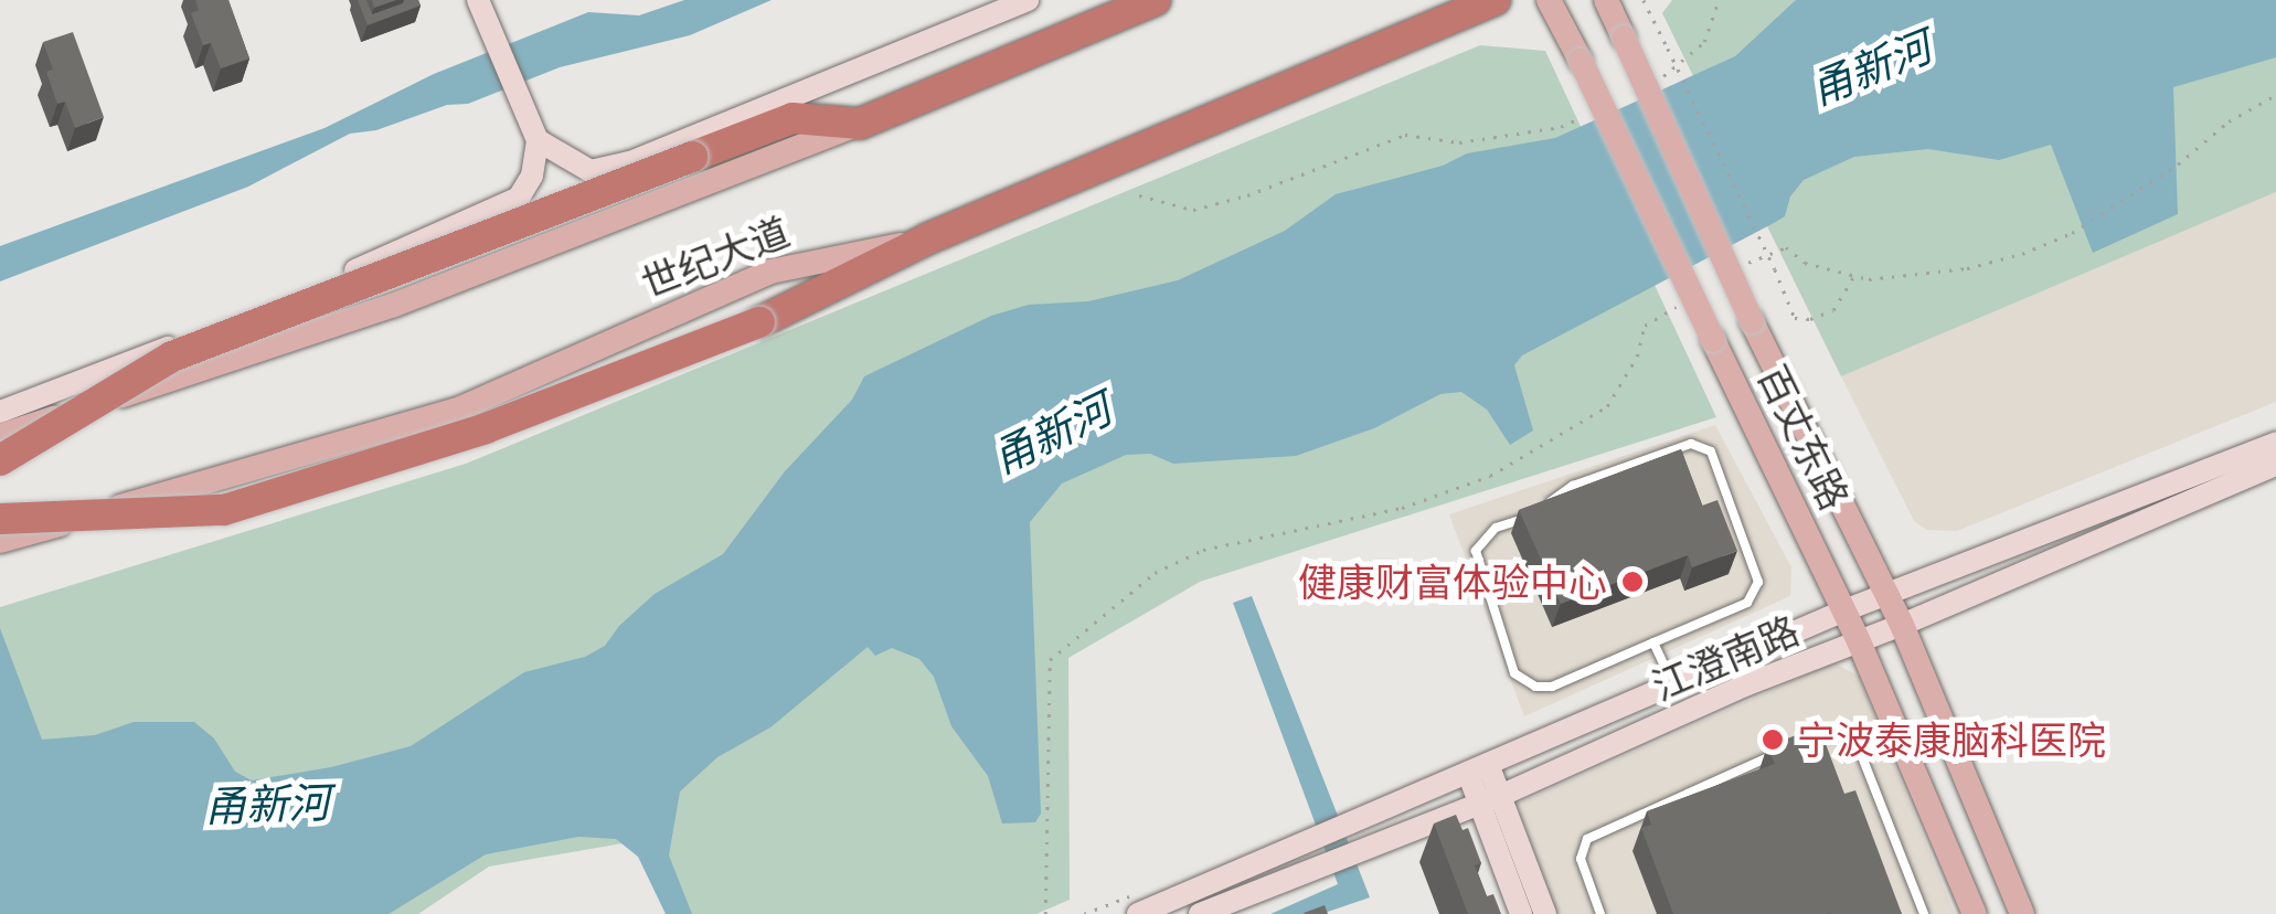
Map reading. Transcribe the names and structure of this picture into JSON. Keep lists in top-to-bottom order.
{
  "streets": {
    "highway": ["世纪大道"],
    "main road": ["百丈东路", "江澄南路"]
  },
  "crossings": [
    ["百丈东路", "江澄南路"]
  ],
  "water": ["甬新河"],
  "places": ["健康财富体验中心", "宁波泰康脑科医院"]
}
